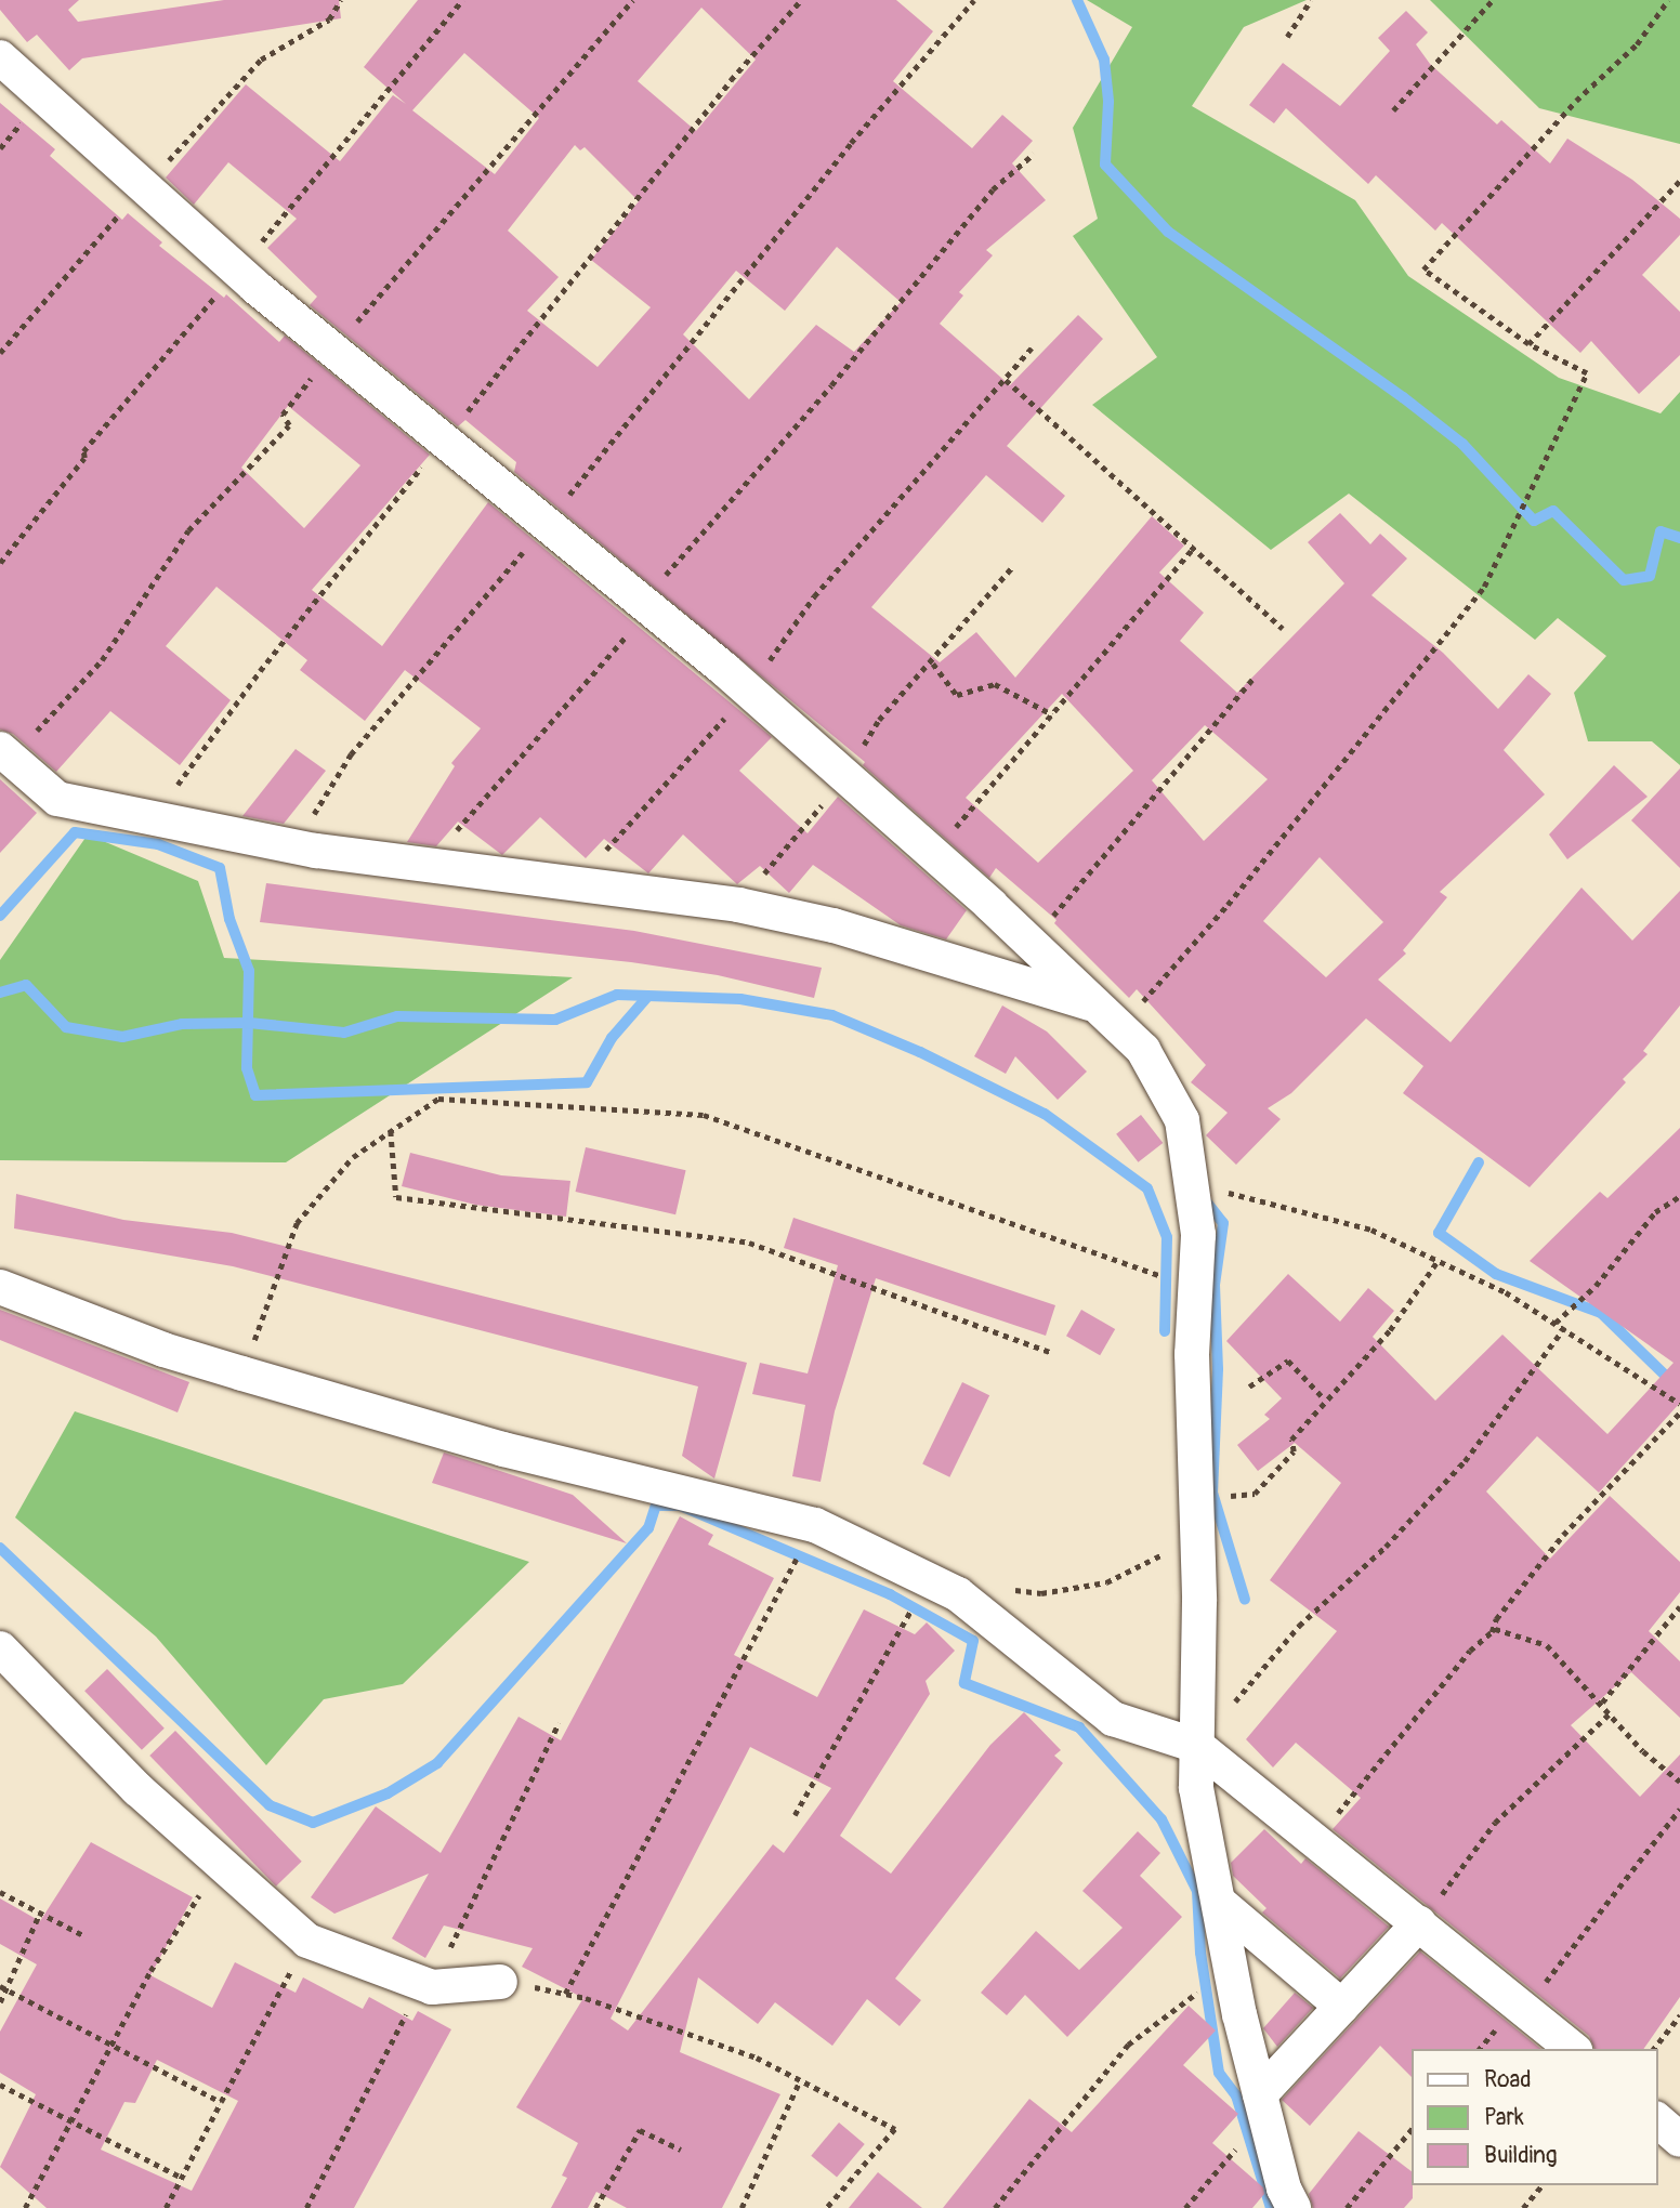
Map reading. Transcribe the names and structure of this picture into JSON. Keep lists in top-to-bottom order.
{
  "legend": ["Road", "Park", "Building"]
}
